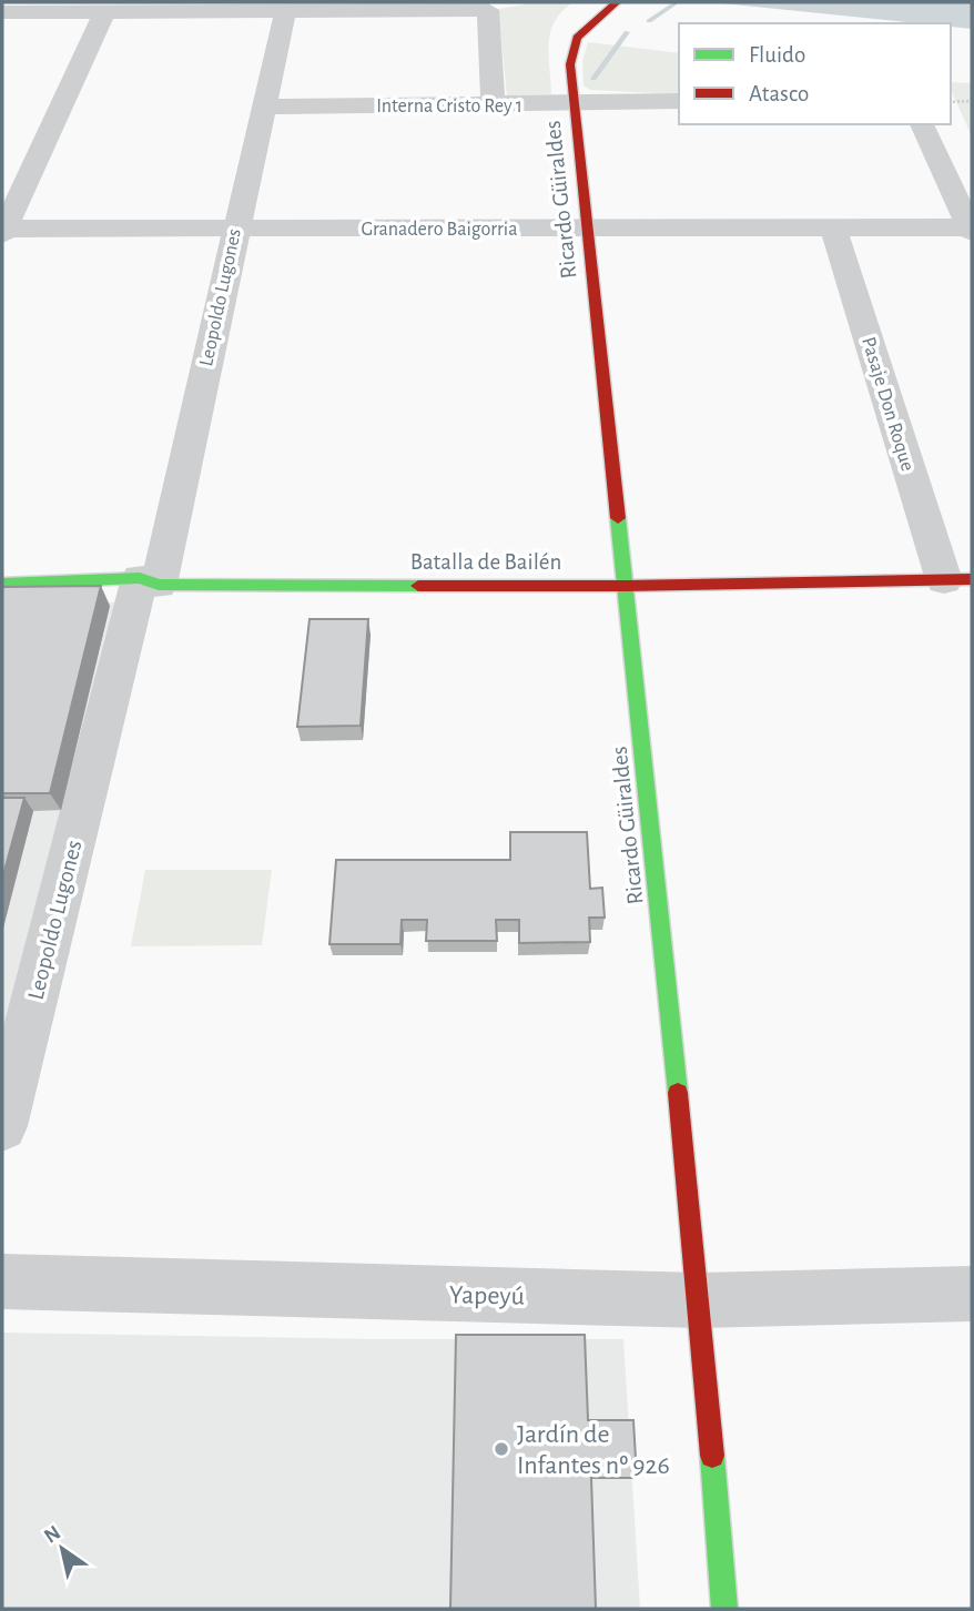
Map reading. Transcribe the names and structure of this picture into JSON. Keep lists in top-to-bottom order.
{
  "streets": {
    "street": [
      "Interna Cristo Rey 1",
      "Ricardo Güiraldes",
      "Granadero Baigorria",
      "Leopoldo Lugones",
      "Pasaje Don Roque",
      "Batalla de Bailén",
      "Yapeyú"
    ]
  },
  "crossings": [
    ["Interna Cristo Rey 1", "Ricardo Güiraldes"],
    ["Interna Cristo Rey 1", "Leopoldo Lugones"],
    ["Ricardo Güiraldes", "Granadero Baigorria"],
    ["Ricardo Güiraldes", "Batalla de Bailén"],
    ["Ricardo Güiraldes", "Yapeyú"],
    ["Granadero Baigorria", "Leopoldo Lugones"],
    ["Granadero Baigorria", "Pasaje Don Roque"],
    ["Leopoldo Lugones", "Batalla de Bailén"],
    ["Pasaje Don Roque", "Batalla de Bailén"]
  ],
  "places": ["Jardín de Infantes nº 926"],
  "legend": ["Fluido", "Atasco"],
  "north": "top left"
}
